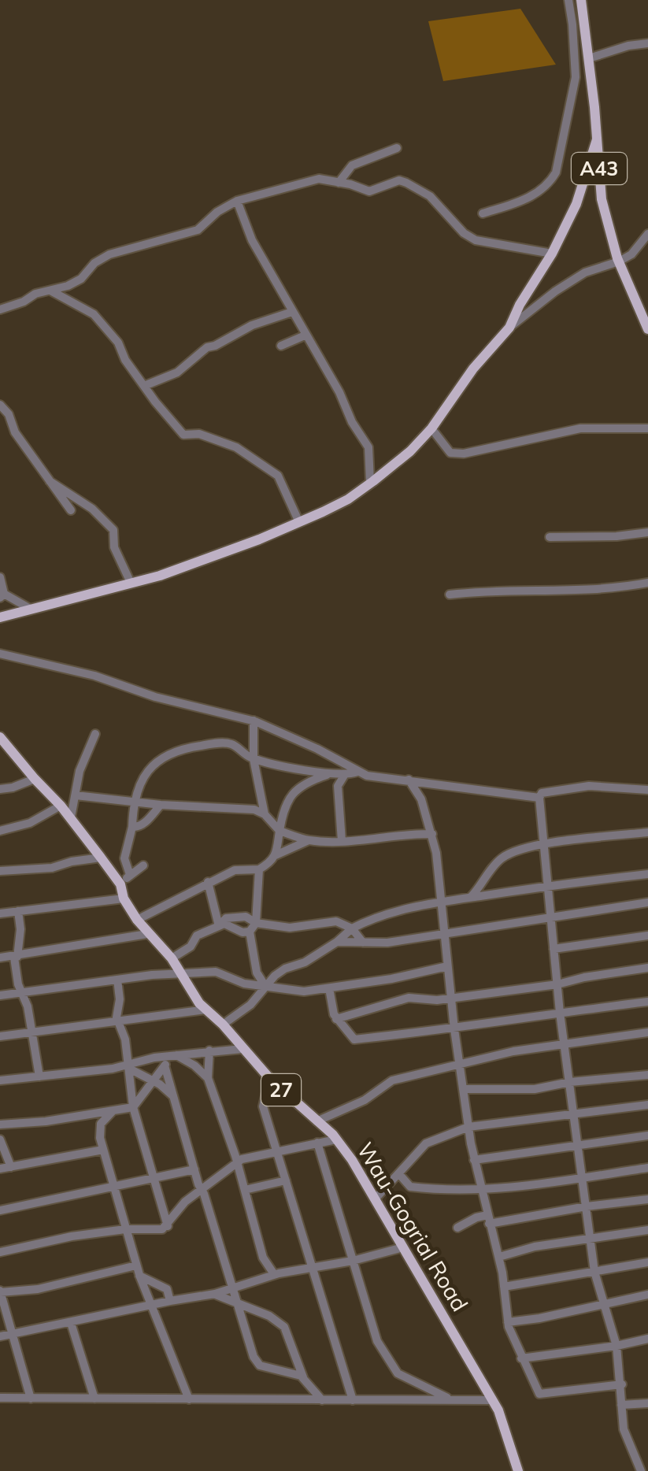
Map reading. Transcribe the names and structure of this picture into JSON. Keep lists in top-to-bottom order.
{
  "streets": {
    "main road": ["A43", "27", "Wau-Gogrial Road"]
  }
}
